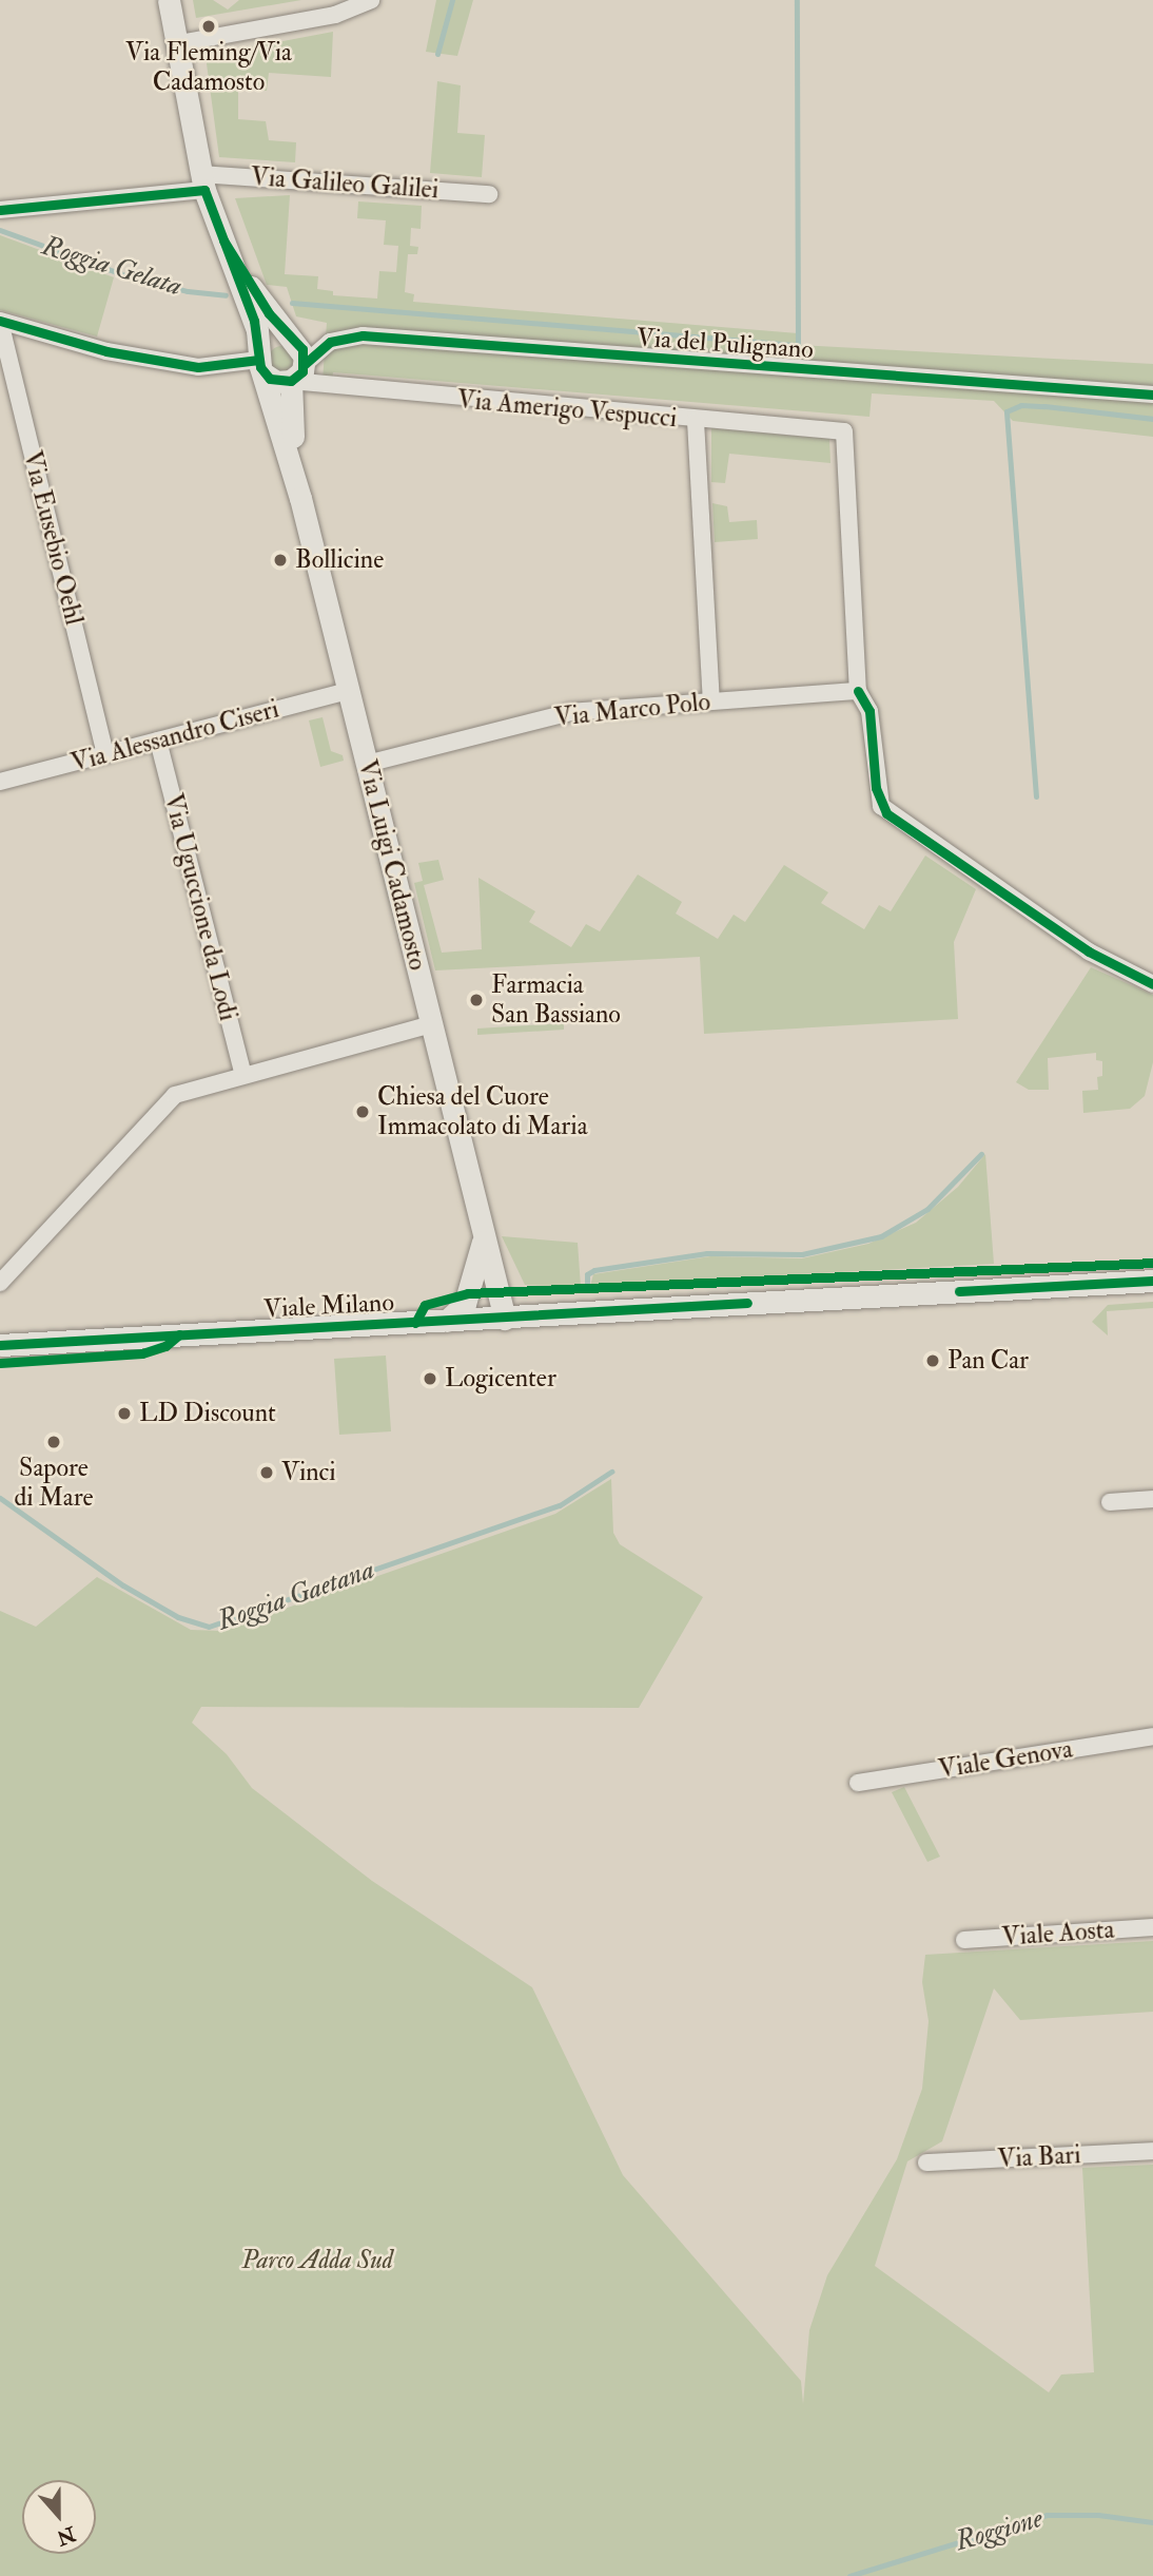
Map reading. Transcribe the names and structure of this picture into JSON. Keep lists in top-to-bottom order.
{
  "streets": {
    "street": [
      "Via Galileo Galilei",
      "Via del Pulignano",
      "Via Amerigo Vespucci",
      "Via Eusebio Oehl",
      "Via Marco Polo",
      "Via Alessandro Ciseri",
      "Via Luigi Cadamosto",
      "Via Uguccione da Lodi",
      "Viale Milano",
      "Viale Genova",
      "Viale Aosta",
      "Via Bari"
    ]
  },
  "crossings": [
    ["Via del Pulignano", "Via Amerigo Vespucci"],
    ["Via del Pulignano", "Via Luigi Cadamosto"],
    ["Via Amerigo Vespucci", "Via Marco Polo"],
    ["Via Amerigo Vespucci", "Via Luigi Cadamosto"],
    ["Via Eusebio Oehl", "Via Alessandro Ciseri"],
    ["Via Marco Polo", "Via Luigi Cadamosto"],
    ["Via Alessandro Ciseri", "Via Luigi Cadamosto"],
    ["Via Alessandro Ciseri", "Via Uguccione da Lodi"],
    ["Via Luigi Cadamosto", "Viale Milano"]
  ],
  "water": ["Roggia Gelata", "Roggia Gaetana", "Roggione"],
  "parks": ["Parco Adda Sud"],
  "places": [
    "Via Fleming/Via Cadamosto",
    "Bollicine",
    "Farmacia San Bassiano",
    "Chiesa del Cuore Immacolato di Maria",
    "Pan Car",
    "Logicenter",
    "LD Discount",
    "Sapore di Mare",
    "Vinci"
  ],
  "north": "bottom"
}
